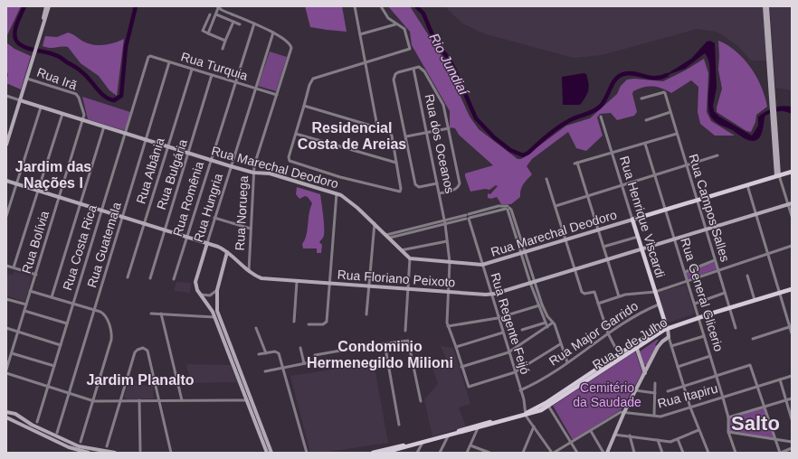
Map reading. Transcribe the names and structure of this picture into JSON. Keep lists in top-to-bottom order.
{
  "streets": {
    "main road": ["Rua Marechal Deodoro", "Rua Henrique Viscardi", "Rua 9 de Julho"],
    "street": [
      "Rua Turquia",
      "Rua Irã",
      "Rua dos Oceanos",
      "Rua Albânia",
      "Rua Bulgária",
      "Rua Romênia",
      "Rua Hungria",
      "Rua Campos Salles",
      "Rua Noruega",
      "Rua Bolívia",
      "Rua Guatemala",
      "Rua Costa Rica",
      "Rua Floriano Peixoto",
      "Rua General Glicerio",
      "Rua Regente Feijó",
      "Rua Major Garrido",
      "Rua Itapiru"
    ]
  },
  "crossings": [
    ["Rua Turquia", "Rua Albânia"],
    ["Rua Turquia", "Rua Bulgária"],
    ["Rua Turquia", "Rua Romênia"],
    ["Rua Turquia", "Rua Hungria"],
    ["Rua Turquia", "Rua Noruega"],
    ["Rua Turquia", "Rua Guatemala"],
    ["Rua Turquia", "Rua Costa Rica"],
    ["Rua Irã", "Rua Marechal Deodoro"],
    ["Rua Irã", "Rua Bolívia"],
    ["Rua dos Oceanos", "Rua Marechal Deodoro"],
    ["Rua dos Oceanos", "Rua Floriano Peixoto"],
    ["Rua Marechal Deodoro", "Rua Albânia"],
    ["Rua Marechal Deodoro", "Rua Bulgária"],
    ["Rua Marechal Deodoro", "Rua Romênia"],
    ["Rua Marechal Deodoro", "Rua Hungria"],
    ["Rua Marechal Deodoro", "Rua Campos Salles"],
    ["Rua Marechal Deodoro", "Rua Noruega"],
    ["Rua Marechal Deodoro", "Rua Henrique Viscardi"],
    ["Rua Marechal Deodoro", "Rua Bolívia"],
    ["Rua Marechal Deodoro", "Rua Guatemala"],
    ["Rua Marechal Deodoro", "Rua Costa Rica"],
    ["Rua Marechal Deodoro", "Rua General Glicerio"],
    ["Rua Marechal Deodoro", "Rua Regente Feijó"],
    ["Rua Albânia", "Rua Floriano Peixoto"],
    ["Rua Bulgária", "Rua Floriano Peixoto"],
    ["Rua Romênia", "Rua Floriano Peixoto"],
    ["Rua Hungria", "Rua Noruega"],
    ["Rua Hungria", "Rua Floriano Peixoto"],
    ["Rua Campos Salles", "Rua Floriano Peixoto"],
    ["Rua Campos Salles", "Rua 9 de Julho"],
    ["Rua Noruega", "Rua Floriano Peixoto"],
    ["Rua Henrique Viscardi", "Rua Floriano Peixoto"],
    ["Rua Henrique Viscardi", "Rua Major Garrido"],
    ["Rua Henrique Viscardi", "Rua 9 de Julho"],
    ["Rua Bolívia", "Rua Floriano Peixoto"],
    ["Rua Guatemala", "Rua Floriano Peixoto"],
    ["Rua Costa Rica", "Rua Floriano Peixoto"],
    ["Rua Floriano Peixoto", "Rua General Glicerio"],
    ["Rua Floriano Peixoto", "Rua Regente Feijó"],
    ["Rua General Glicerio", "Rua 9 de Julho"],
    ["Rua General Glicerio", "Rua Itapiru"],
    ["Rua Regente Feijó", "Rua Major Garrido"],
    ["Rua Regente Feijó", "Rua 9 de Julho"]
  ],
  "districts": [
    "Residencial Costa de Areias",
    "Jardim das Nações I",
    "Condominio Hermenegildo Milioni",
    "Jardim Planalto",
    "Salto"
  ],
  "water": ["Rio Jundiaí"],
  "parks": ["Cemitério da Saudade"]
}
